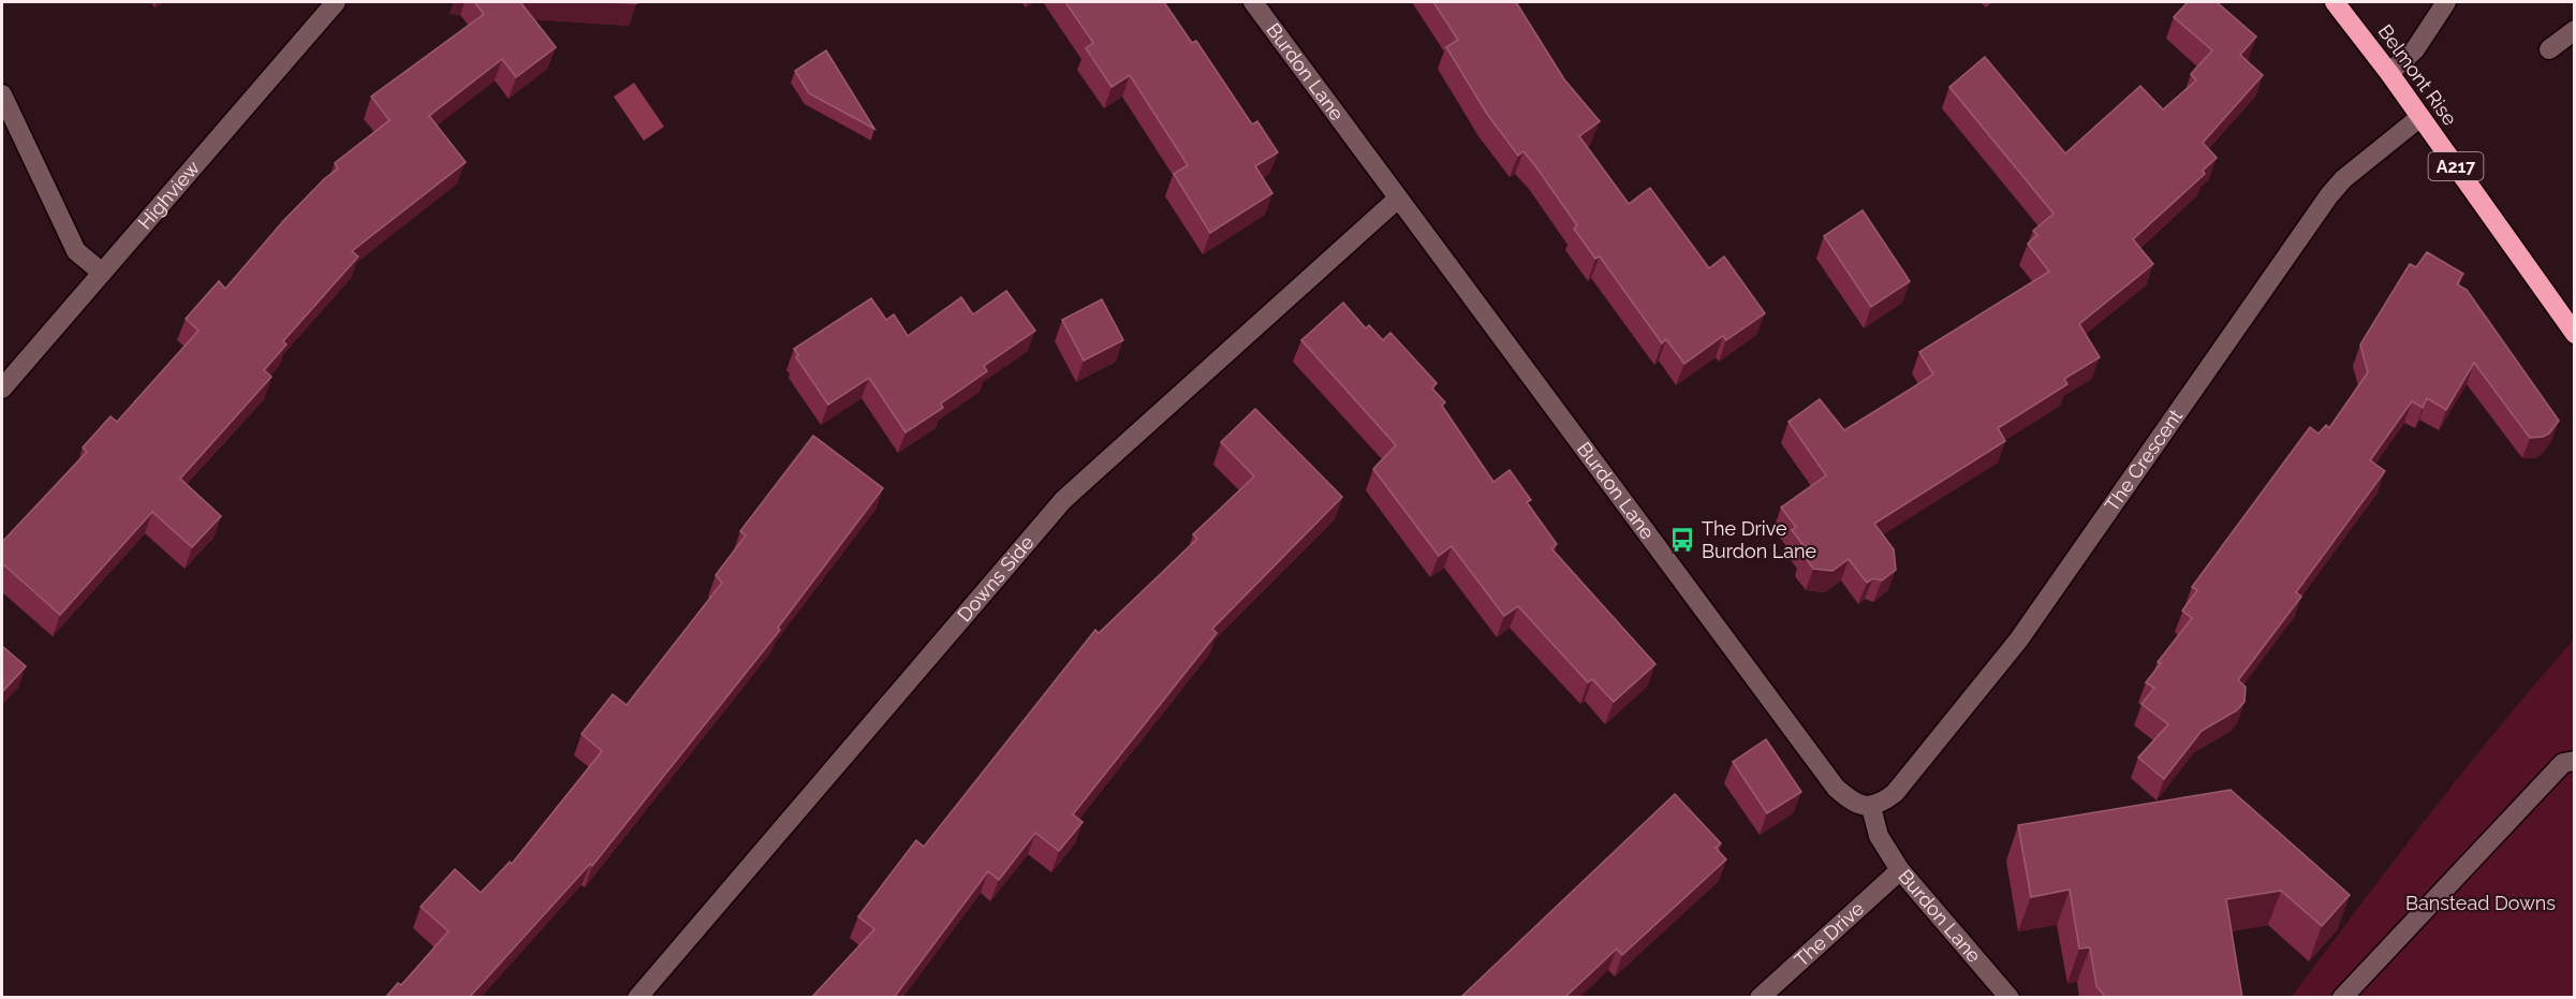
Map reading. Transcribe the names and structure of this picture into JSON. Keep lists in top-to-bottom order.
{
  "streets": {
    "highway": ["Belmont Rise", "A217"],
    "street": [
      "Burdon Lane",
      "Highview",
      "The Crescent",
      "Downs Side",
      "The Drive"
    ]
  },
  "crossings": [
    ["Burdon Lane", "The Crescent"],
    ["Burdon Lane", "Downs Side"],
    ["Burdon Lane", "The Drive"],
    ["Belmont Rise", "The Crescent"]
  ],
  "parks": ["Banstead Downs"],
  "places": {
    "bus stop": ["The Drive Burdon Lane"]
  }
}
